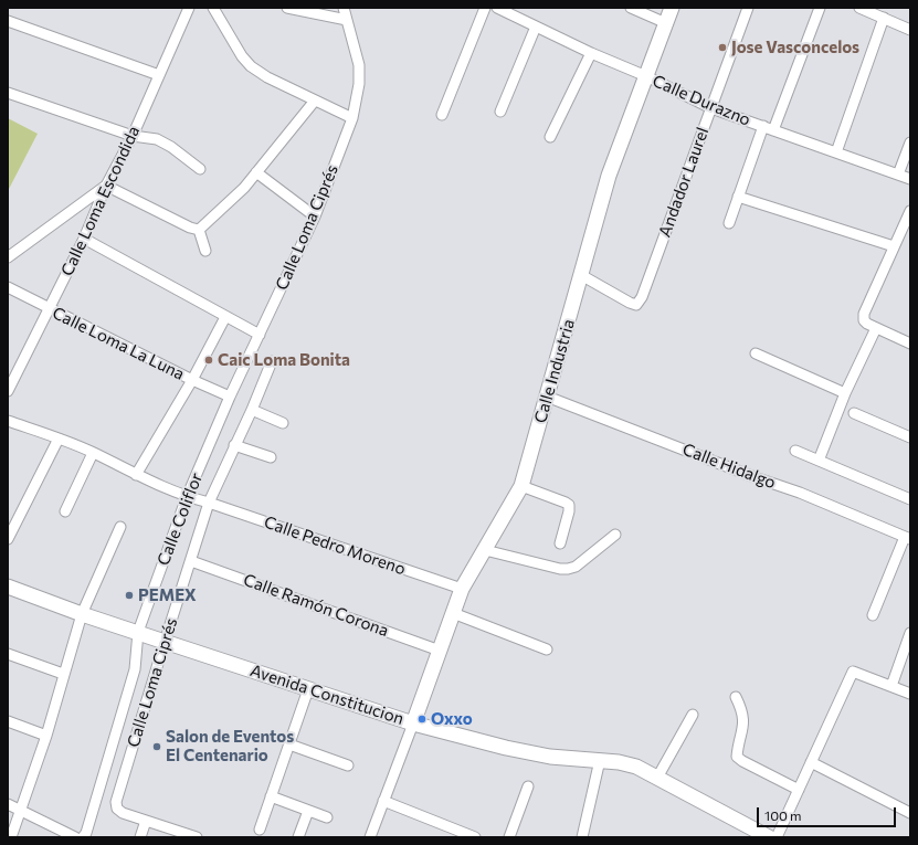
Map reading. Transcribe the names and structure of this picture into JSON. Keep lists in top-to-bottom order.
{
  "streets": {
    "street": [
      "Calle Durazno",
      "Andador Laurel",
      "Calle Loma Escondida",
      "Calle Loma Ciprés",
      "Calle Loma La Luna",
      "Calle Industria",
      "Calle Hidalgo",
      "Calle Coliflor",
      "Calle Pedro Moreno",
      "Calle Ramón Corona",
      "Avenida Constitucion"
    ]
  },
  "crossings": [
    ["Calle Durazno", "Andador Laurel"],
    ["Calle Durazno", "Calle Industria"],
    ["Andador Laurel", "Calle Industria"],
    ["Calle Loma Escondida", "Calle Loma La Luna"],
    ["Calle Loma Ciprés", "Calle Coliflor"],
    ["Calle Loma Ciprés", "Calle Pedro Moreno"],
    ["Calle Loma Ciprés", "Calle Ramón Corona"],
    ["Calle Loma Ciprés", "Avenida Constitucion"],
    ["Calle Loma La Luna", "Calle Coliflor"],
    ["Calle Industria", "Calle Hidalgo"],
    ["Calle Industria", "Calle Pedro Moreno"],
    ["Calle Industria", "Calle Ramón Corona"],
    ["Calle Industria", "Avenida Constitucion"],
    ["Calle Coliflor", "Calle Pedro Moreno"],
    ["Calle Coliflor", "Avenida Constitucion"]
  ],
  "places": [
    "Jose Vasconcelos",
    "Caic Loma Bonita",
    "PEMEX",
    "Oxxo",
    "Salon de Eventos El Centenario"
  ],
  "scale_bar": "100 m"
}
